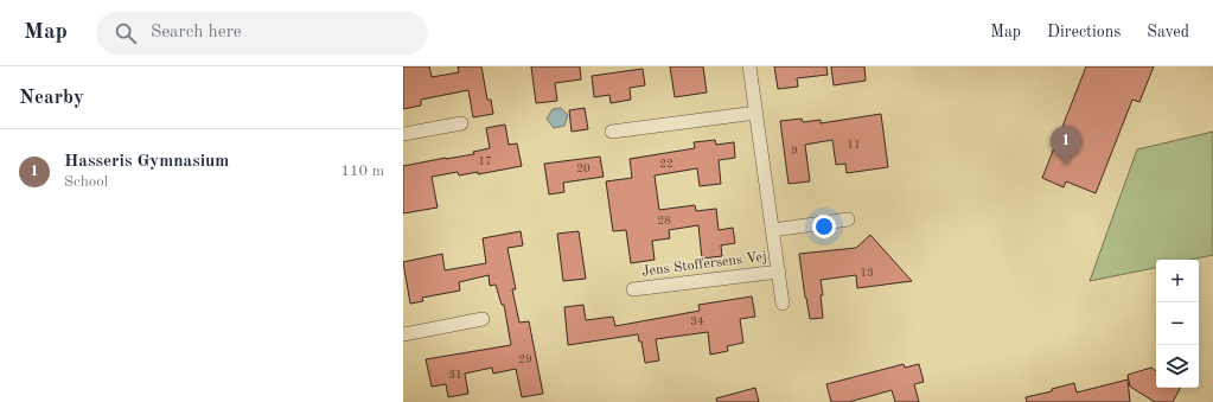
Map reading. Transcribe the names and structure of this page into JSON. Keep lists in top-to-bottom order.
{
  "streets": {
    "street": ["Jens Stoffersens Vej"]
  },
  "house_numbers": [
    "11",
    "9",
    "17",
    "22",
    "20",
    "28",
    "13",
    "34",
    "29",
    "31"
  ],
  "page": {
    "header": "Map",
    "search": "Search here",
    "nav": ["Map", "Directions", "Saved"],
    "heading": "Nearby",
    "pins": "1",
    "list": [
      {
        "mark": "1",
        "name": "Hasseris Gymnasium",
        "note": "School",
        "value": "110 m"
      }
    ],
    "map_buttons": ["+", "−"]
  }
}
